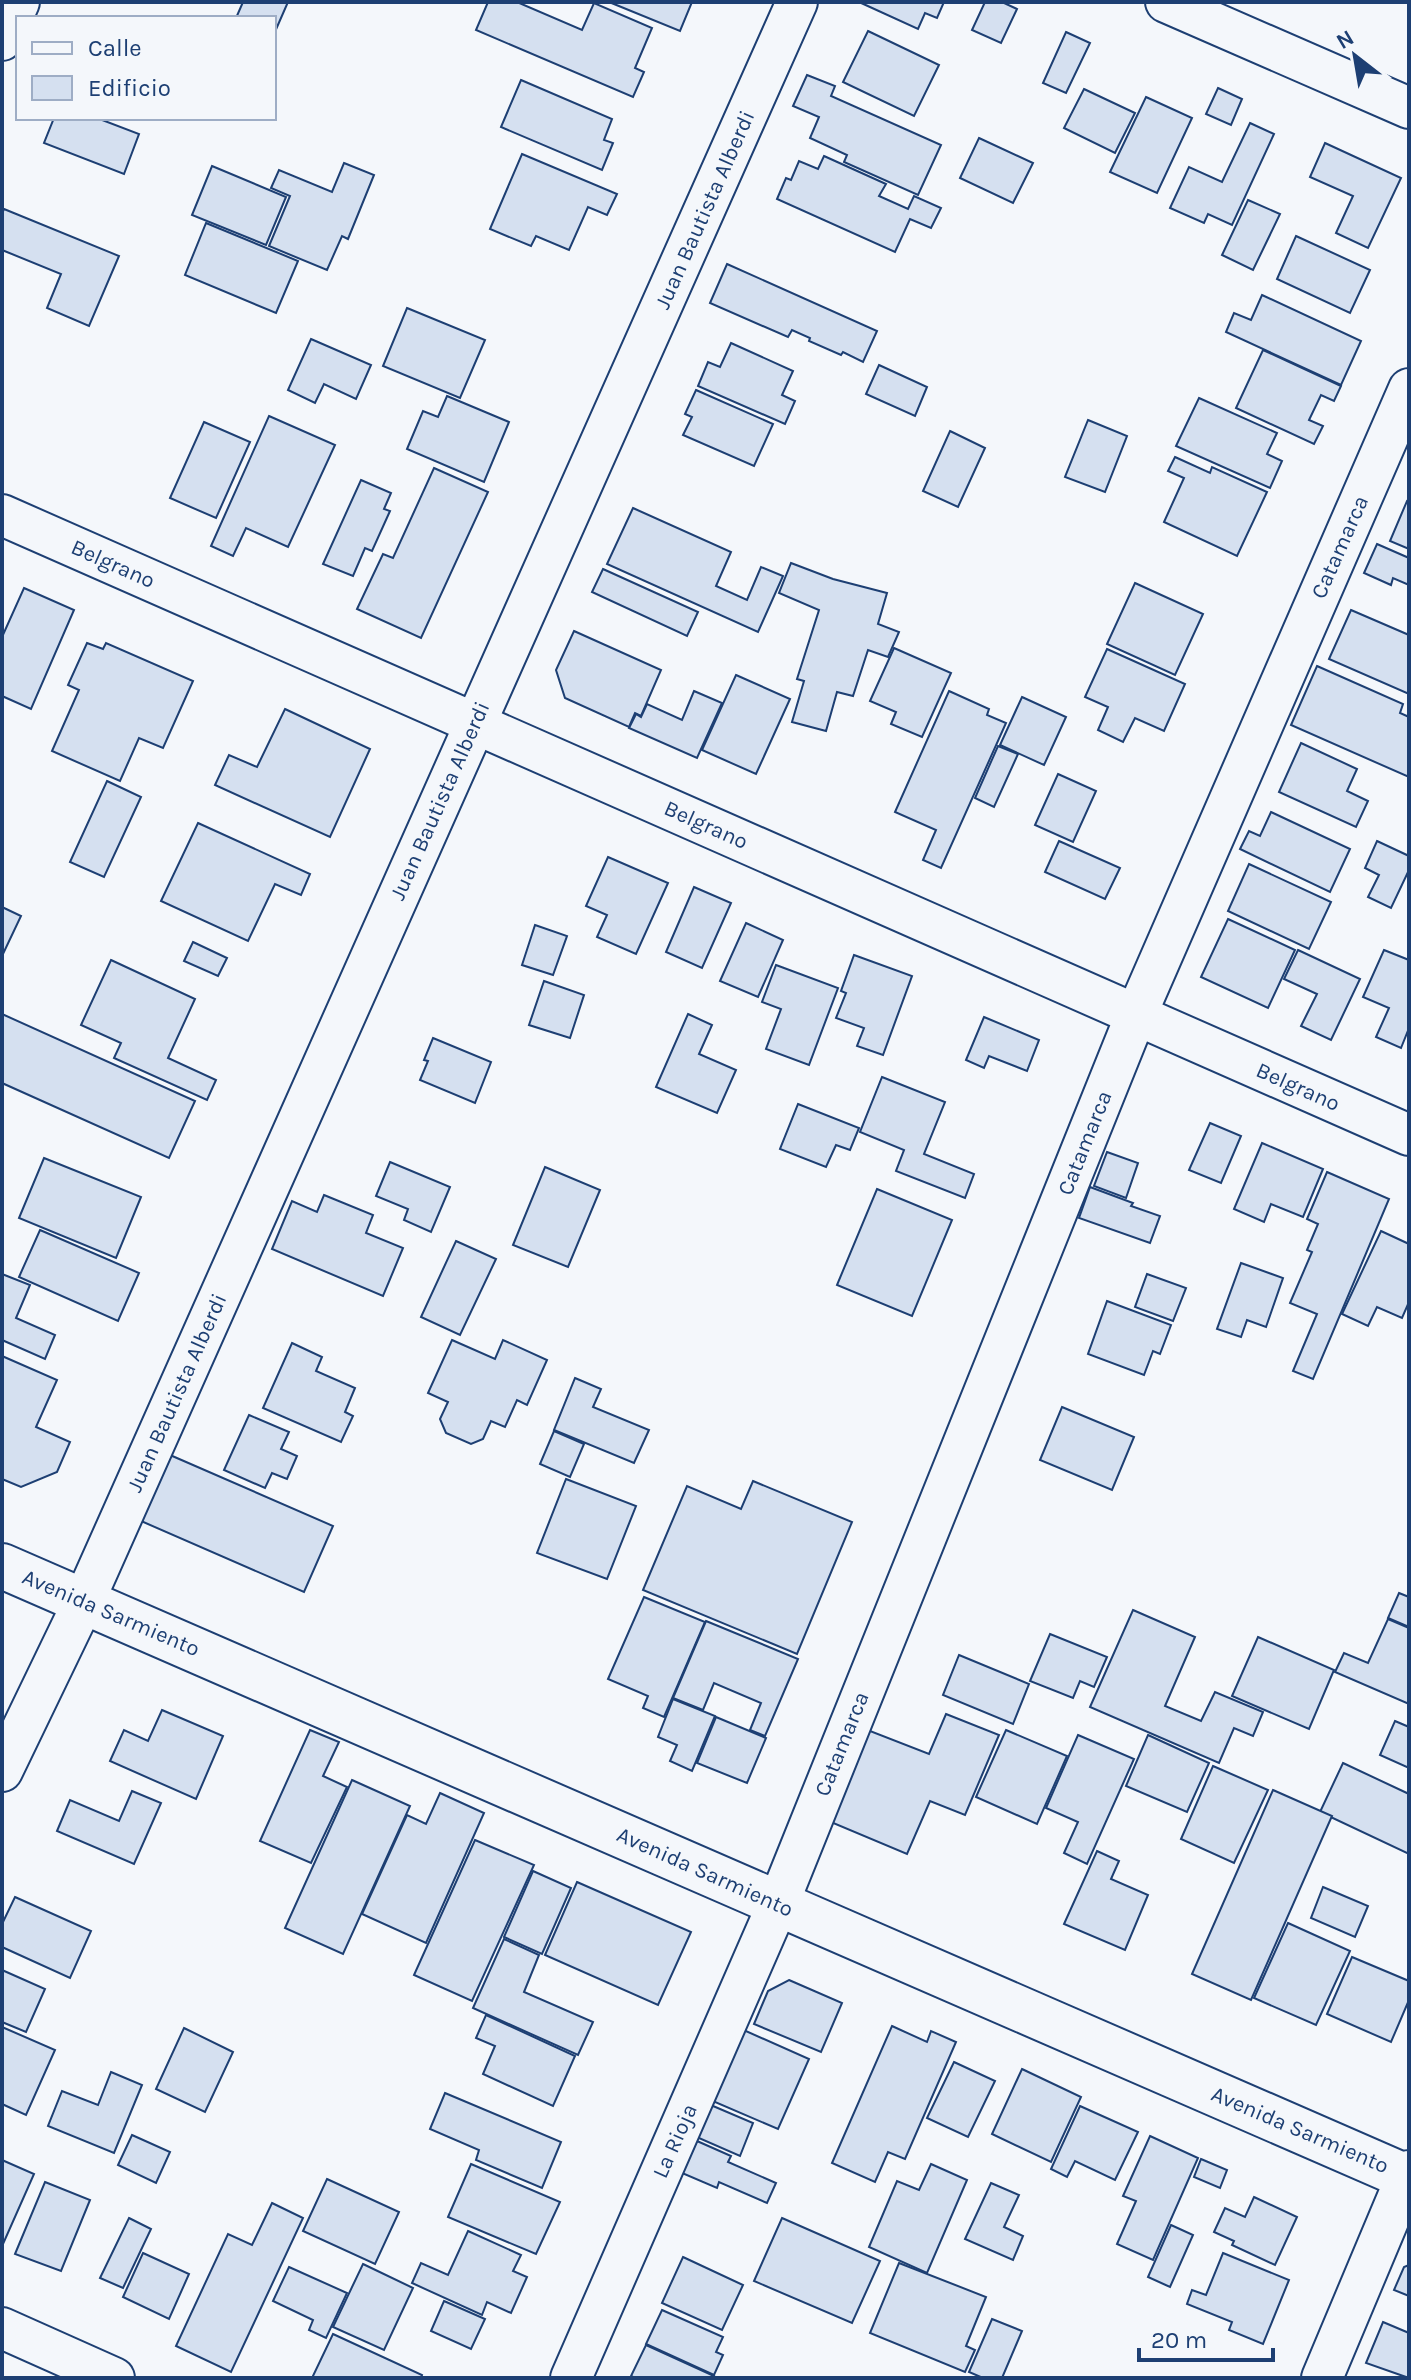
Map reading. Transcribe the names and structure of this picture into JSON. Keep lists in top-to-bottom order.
{
  "streets": {
    "main road": ["Avenida Sarmiento"],
    "street": [
      "Juan Bautista Alberdi",
      "Catamarca",
      "Belgrano",
      "La Rioja"
    ]
  },
  "crossings": [
    ["Juan Bautista Alberdi", "Belgrano"],
    ["Juan Bautista Alberdi", "Avenida Sarmiento"],
    ["Catamarca", "Belgrano"],
    ["Catamarca", "Avenida Sarmiento"],
    ["Catamarca", "La Rioja"],
    ["Avenida Sarmiento", "La Rioja"]
  ],
  "legend": ["Calle", "Edificio"],
  "scale_bar": "20 m",
  "north": "top left"
}
